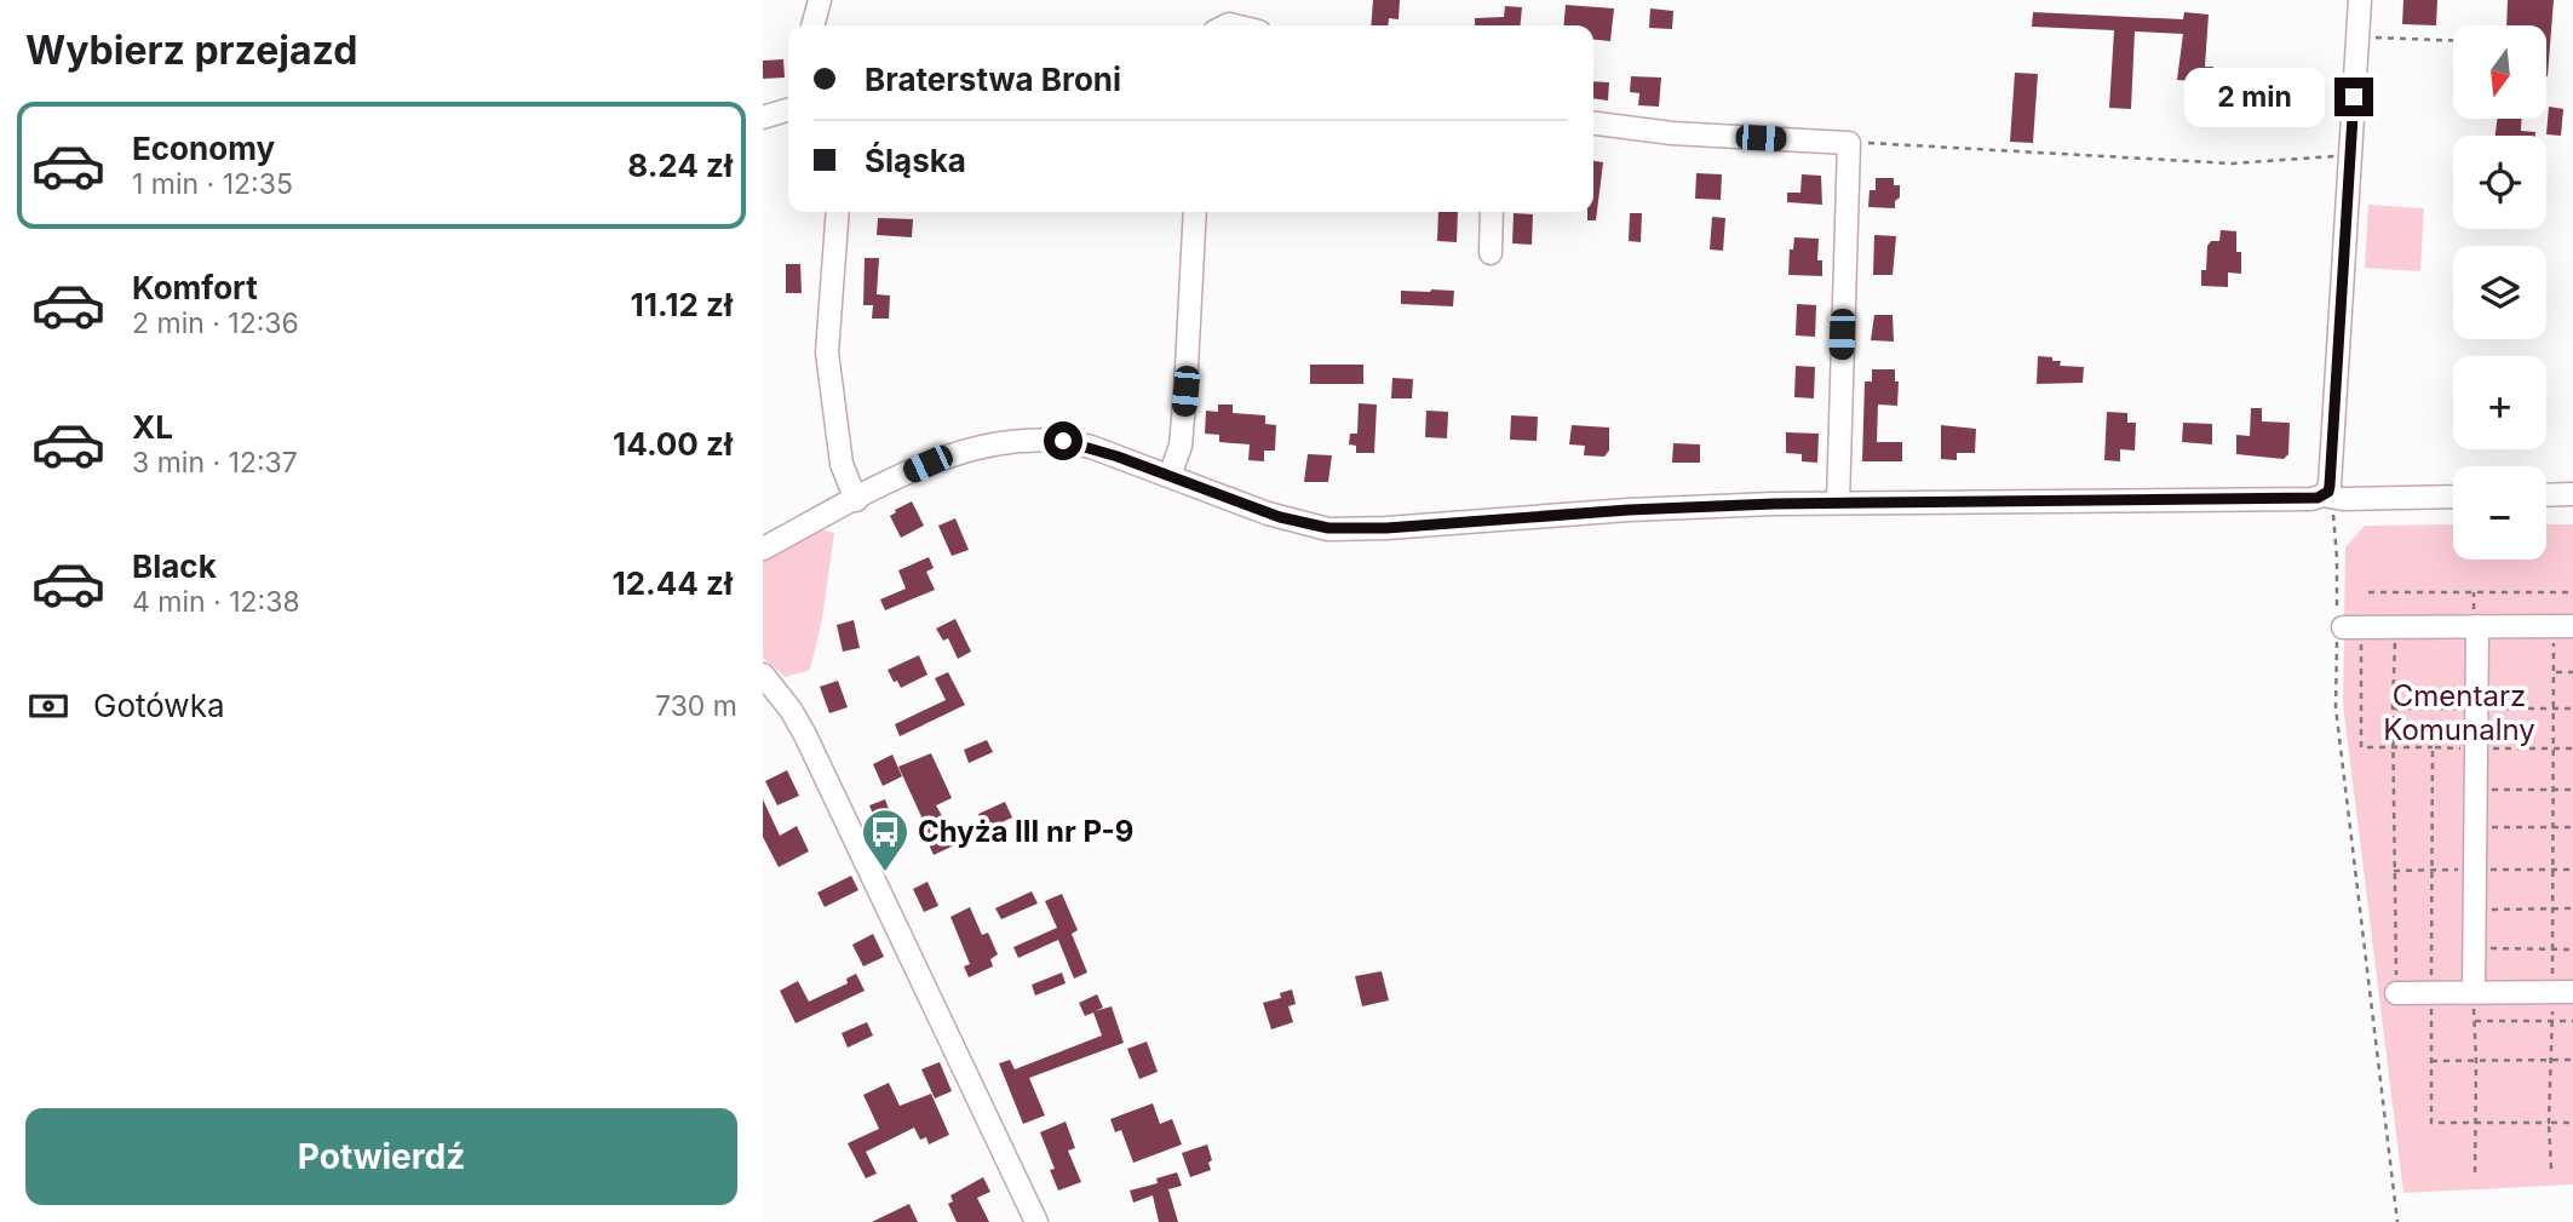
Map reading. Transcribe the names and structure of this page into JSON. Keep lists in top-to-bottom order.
{
  "parks": ["Cmentarz Komunalny"],
  "places": {
    "bus stop": ["Chyża III nr P-9"]
  },
  "north": "bottom",
  "page": {
    "heading": "Wybierz przejazd",
    "map_buttons": ["+", "−"],
    "banner": ["Braterstwa Broni", "Śląska"],
    "bubble": "2 min",
    "list": [
      {
        "name": "Economy",
        "note": "1 min · 12:35",
        "value": "8.24 zł"
      },
      {
        "name": "Komfort",
        "note": "2 min · 12:36",
        "value": "11.12 zł"
      },
      {
        "name": "XL",
        "note": "3 min · 12:37",
        "value": "14.00 zł"
      },
      {
        "name": "Black",
        "note": "4 min · 12:38",
        "value": "12.44 zł"
      }
    ],
    "pay": ["Gotówka", "730 m"],
    "buttons": "Potwierdź"
  }
}
